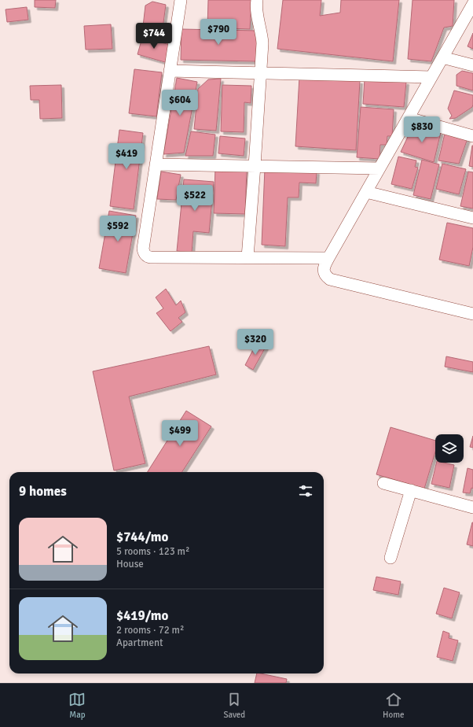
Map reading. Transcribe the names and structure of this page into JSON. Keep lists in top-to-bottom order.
{
  "page": {
    "price": [
      "$790",
      "$744",
      "$604",
      "$830",
      "$419",
      "$522",
      "$592",
      "$320",
      "$499"
    ],
    "heading": "9 homes",
    "list": [
      {
        "name": "$744/mo",
        "note": "5 rooms · 123 m² · House"
      },
      {
        "name": "$419/mo",
        "note": "2 rooms · 72 m² · Apartment"
      }
    ],
    "tabs": ["Map", "Saved", "Home"]
  }
}
